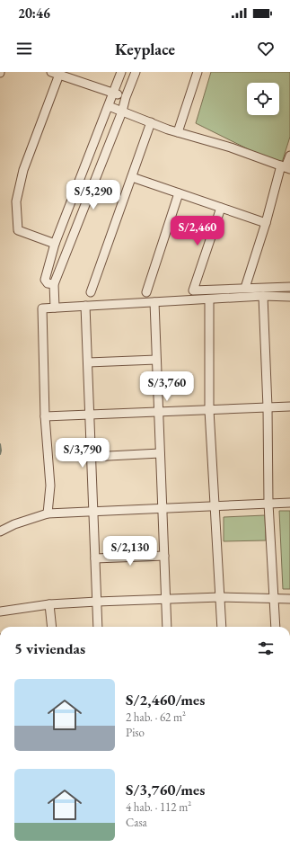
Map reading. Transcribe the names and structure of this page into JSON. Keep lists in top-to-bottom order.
{
  "page": {
    "status": "20:46",
    "header": "Keyplace",
    "price": [
      "S/5,290",
      "S/2,460",
      "S/3,760",
      "S/3,790",
      "S/2,130"
    ],
    "heading": "5 viviendas",
    "list": [
      {
        "name": "S/2,460/mes",
        "note": "2 hab. · 62 m² · Piso"
      },
      {
        "name": "S/3,760/mes",
        "note": "4 hab. · 112 m² · Casa"
      }
    ]
  }
}
